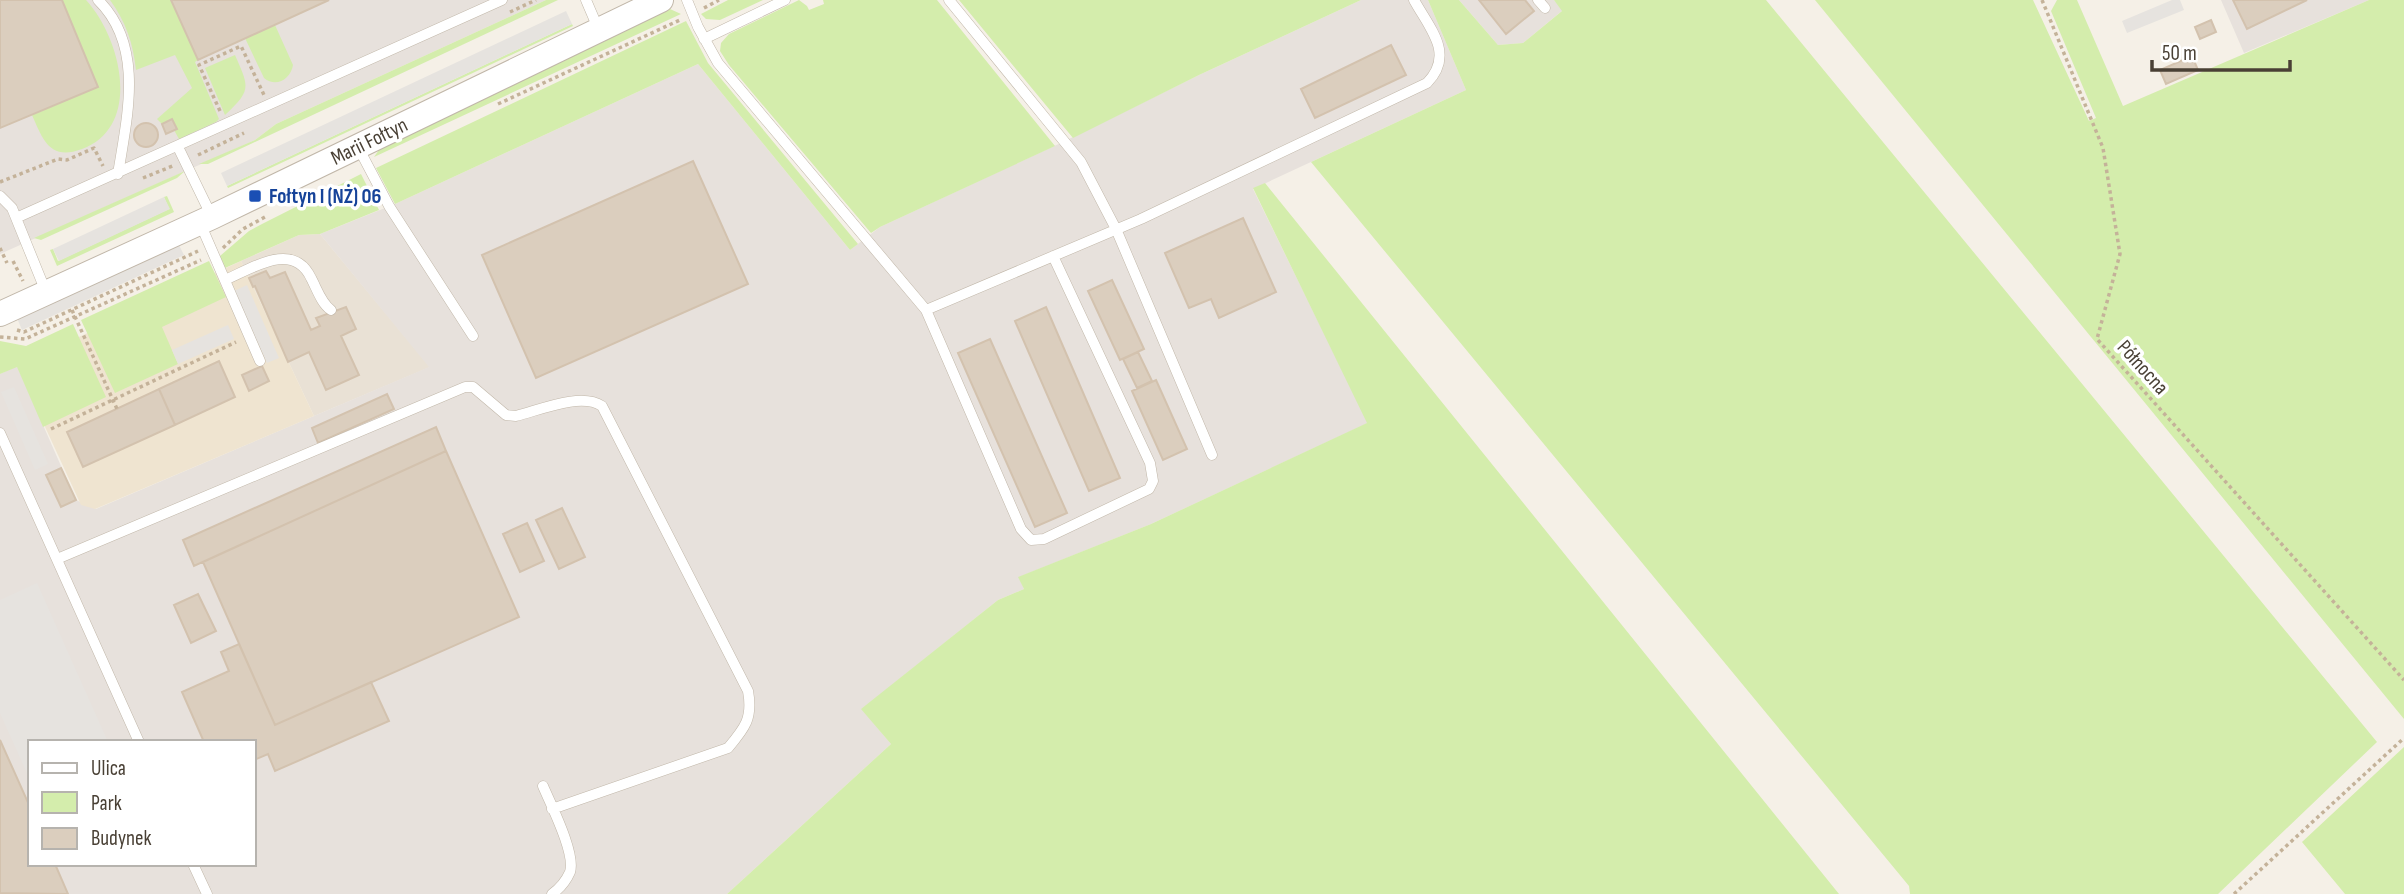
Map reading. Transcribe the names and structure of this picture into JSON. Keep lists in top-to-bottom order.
{
  "streets": {
    "street": ["Marii Fołtyn"],
    "path": ["Północna"]
  },
  "places": {
    "transit": ["Fołtyn I (NŻ) 06"]
  },
  "legend": ["Ulica", "Park", "Budynek"],
  "scale_bar": "50 m"
}
